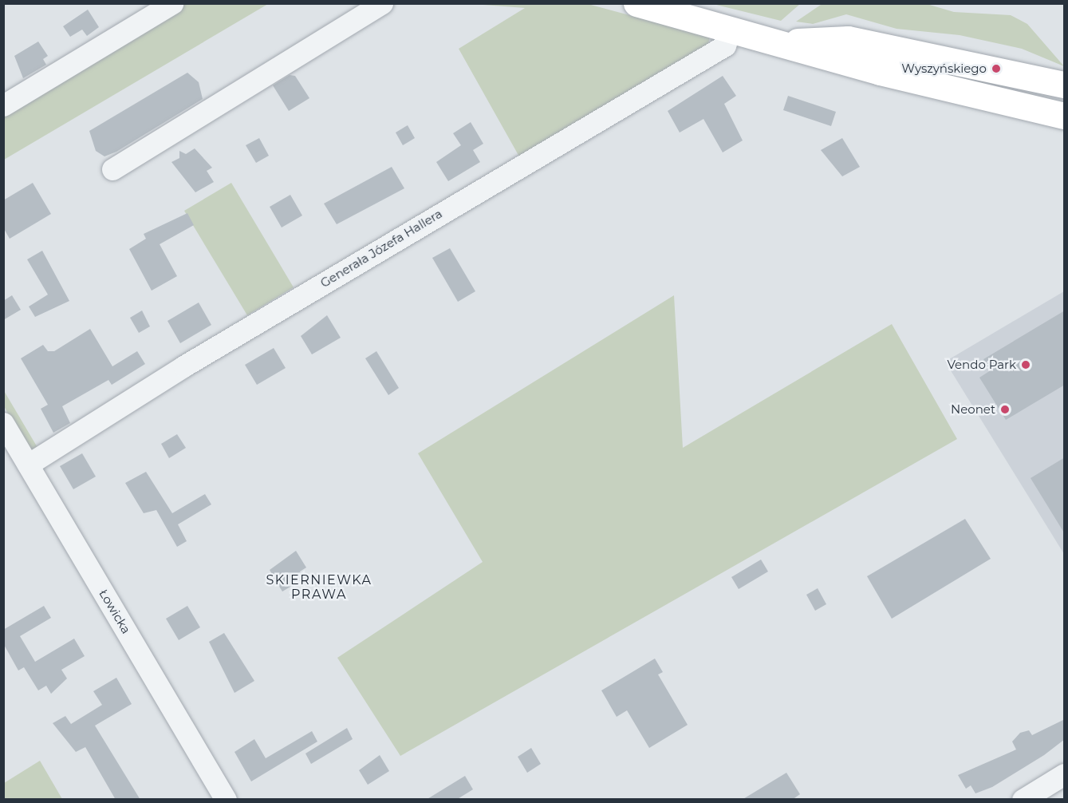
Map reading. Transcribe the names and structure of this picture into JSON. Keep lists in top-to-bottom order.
{
  "streets": {
    "street": ["Generała Józefa Hallera", "Łowicka"]
  },
  "crossings": [
    ["Generała Józefa Hallera", "Łowicka"]
  ],
  "districts": ["SKIERNIEWKA PRAWA"],
  "places": ["Wyszyńskiego", "Vendo Park", "Neonet"]
}
